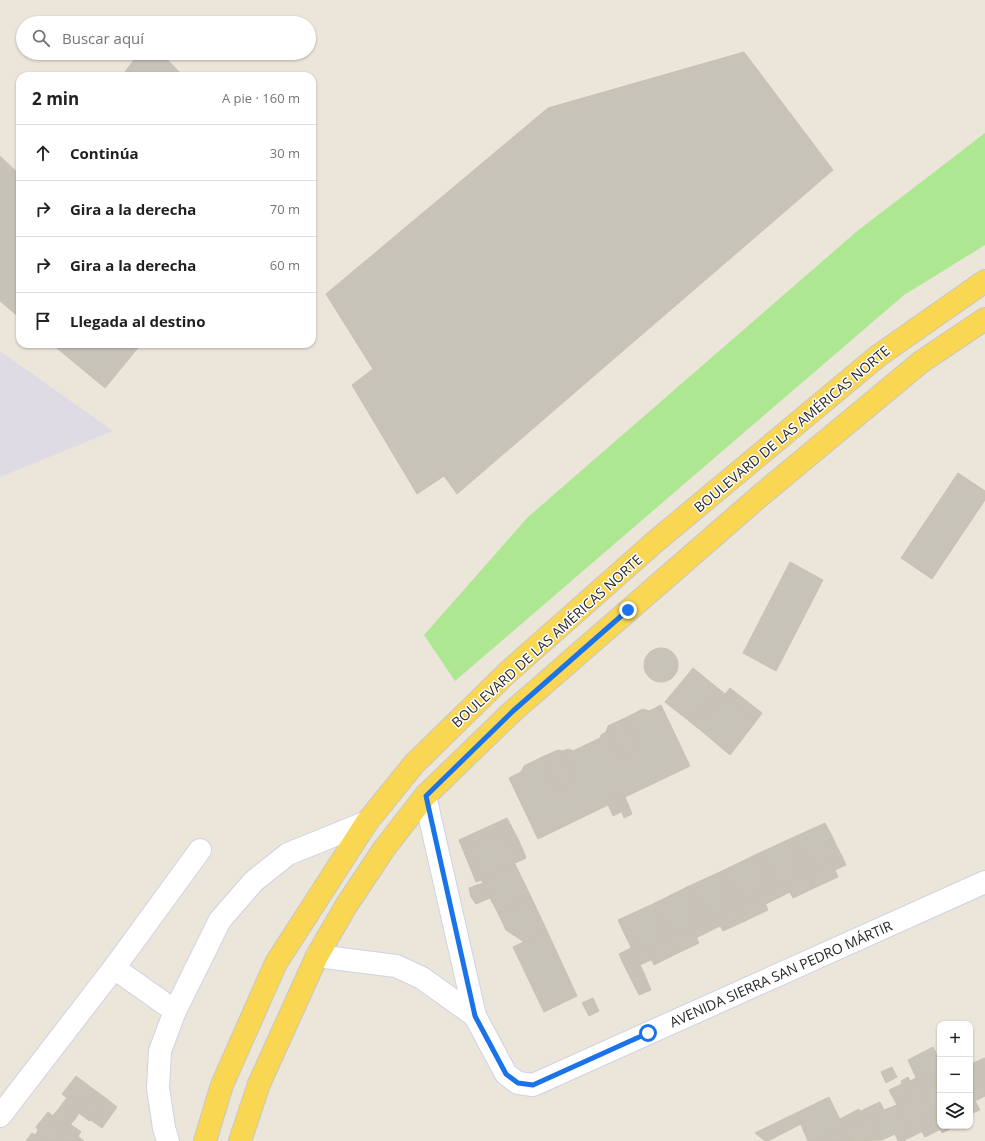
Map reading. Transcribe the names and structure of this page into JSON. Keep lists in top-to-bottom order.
{
  "streets": {
    "main road": ["BOULEVARD DE LAS AMÉRICAS NORTE"],
    "street": ["AVENIDA SIERRA SAN PEDRO MÁRTIR"]
  },
  "page": {
    "search": "Buscar aquí",
    "heading": ["2 min", "A pie · 160 m"],
    "list": [
      ["Continúa", "30 m"],
      ["Gira a la derecha", "70 m"],
      ["Gira a la derecha", "60 m"],
      "Llegada al destino"
    ],
    "map_buttons": ["+", "−"]
  }
}
